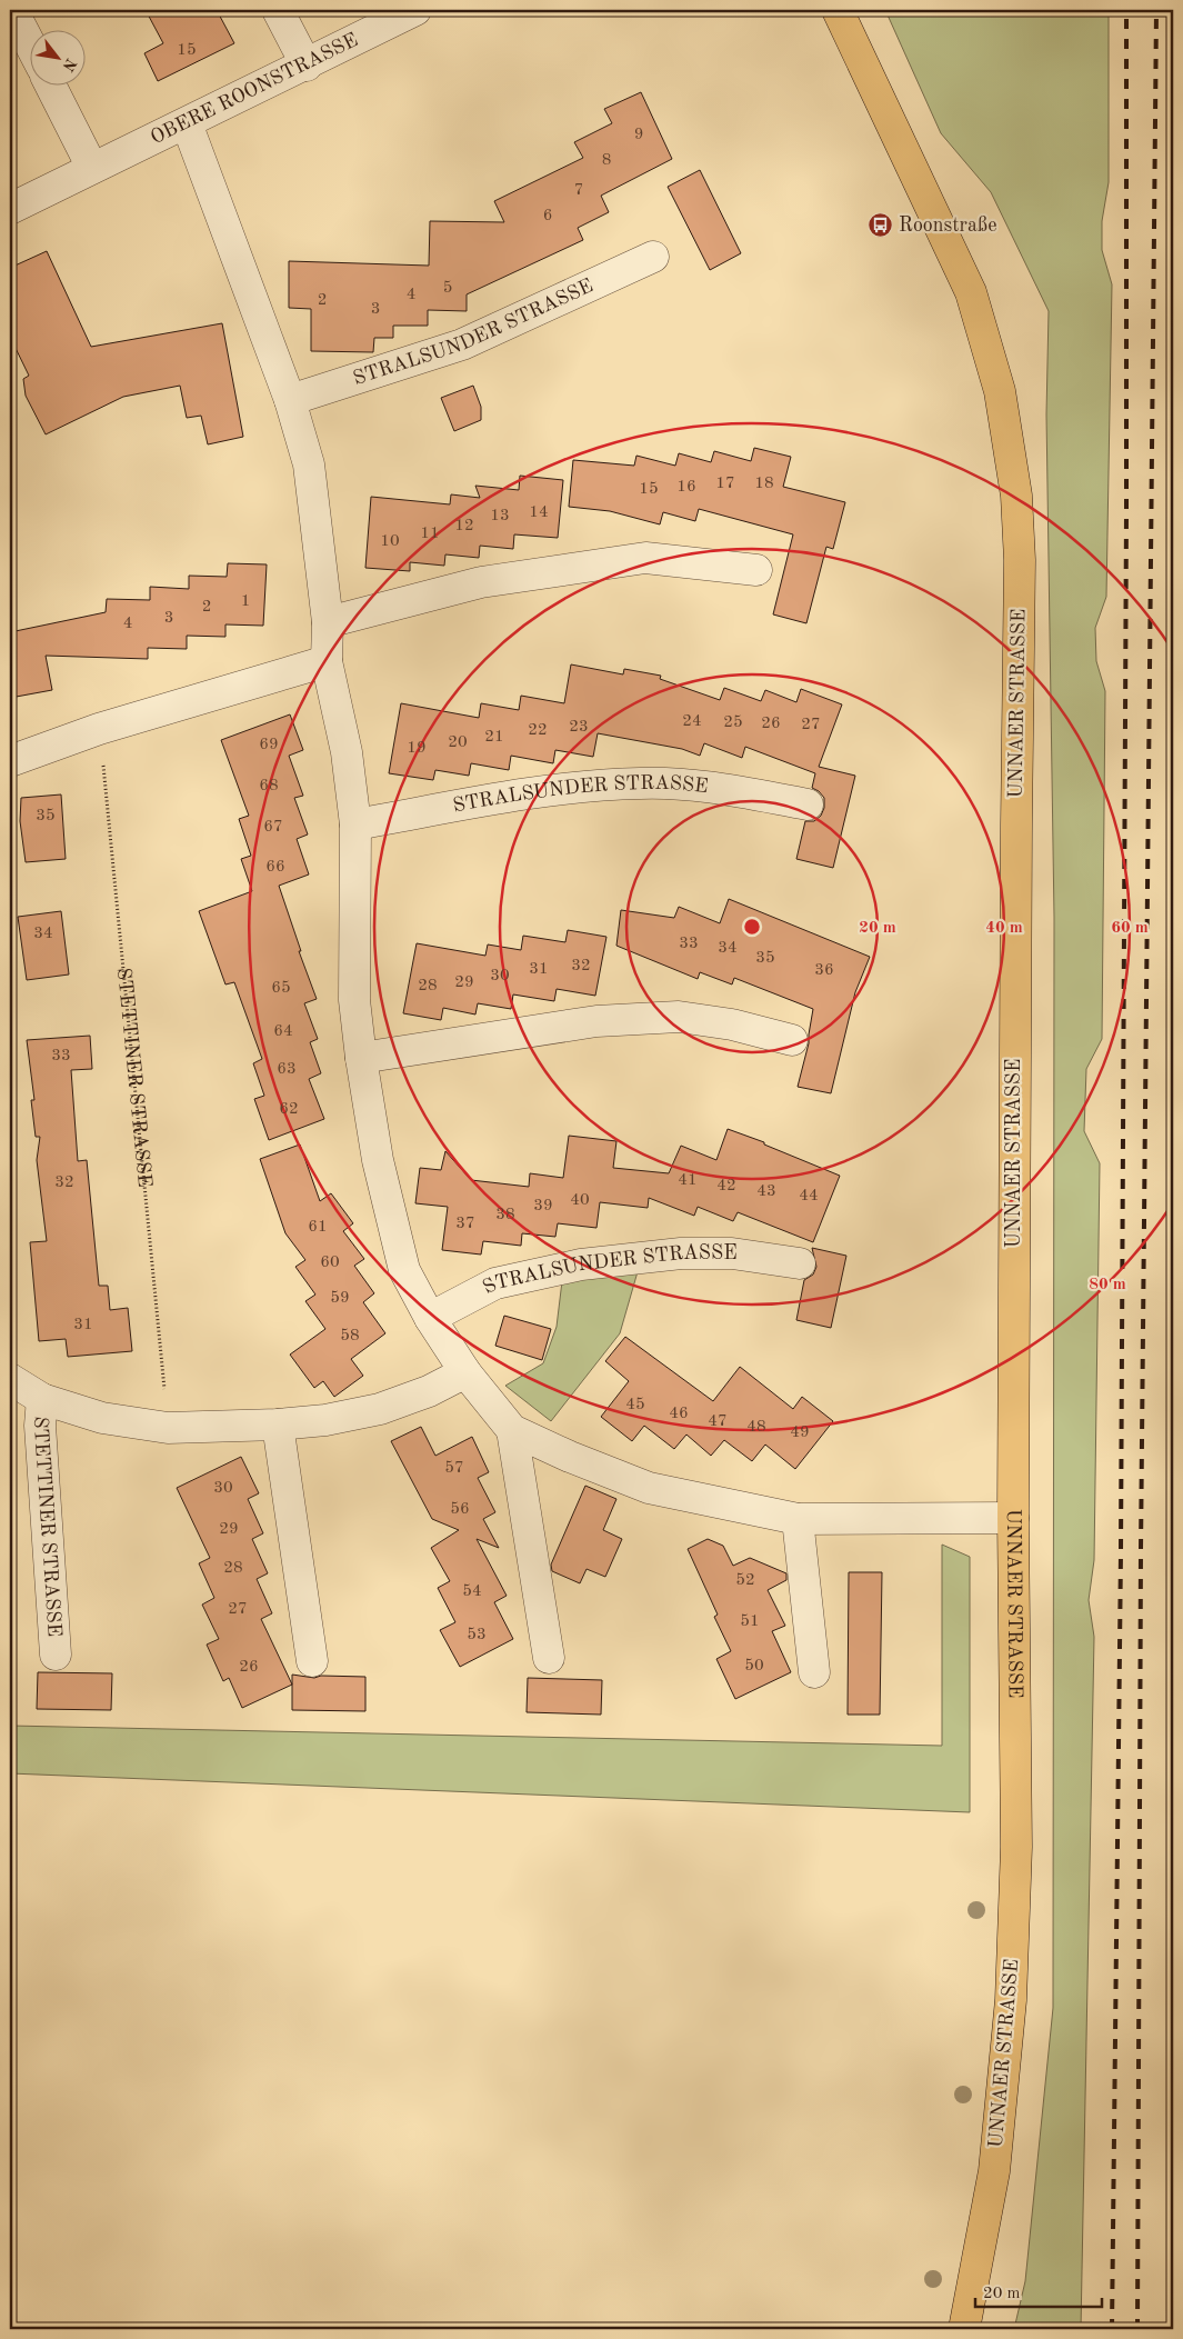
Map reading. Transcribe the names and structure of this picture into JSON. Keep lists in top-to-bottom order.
{
  "streets": {
    "main road": ["UNNAER STRASSE"],
    "street": ["OBERE ROONSTRASSE", "STRALSUNDER STRASSE", "STETTINER STRASSE"]
  },
  "places": {
    "bus stop": ["Roonstraße"]
  },
  "house_numbers": [
    "15",
    "9",
    "8",
    "7",
    "6",
    "5",
    "4",
    "2",
    "3",
    "17",
    "18",
    "16",
    "15",
    "14",
    "13",
    "12",
    "11",
    "10",
    "1",
    "2",
    "3",
    "4",
    "24",
    "25",
    "26",
    "27",
    "23",
    "22",
    "21",
    "20",
    "69",
    "19",
    "68",
    "35",
    "67",
    "66",
    "34",
    "33",
    "34",
    "35",
    "32",
    "31",
    "36",
    "30",
    "29",
    "28",
    "65",
    "64",
    "33",
    "63",
    "62",
    "41",
    "32",
    "42",
    "43",
    "44",
    "40",
    "39",
    "38",
    "37",
    "61",
    "60",
    "59",
    "31",
    "58",
    "45",
    "46",
    "47",
    "48",
    "49",
    "57",
    "30",
    "56",
    "29",
    "28",
    "52",
    "54",
    "27",
    "51",
    "53",
    "50",
    "26"
  ],
  "scale_bar": "20 m",
  "north": "bottom right",
  "rings": [
    "20 m",
    "40 m",
    "60 m",
    "80 m"
  ]
}
